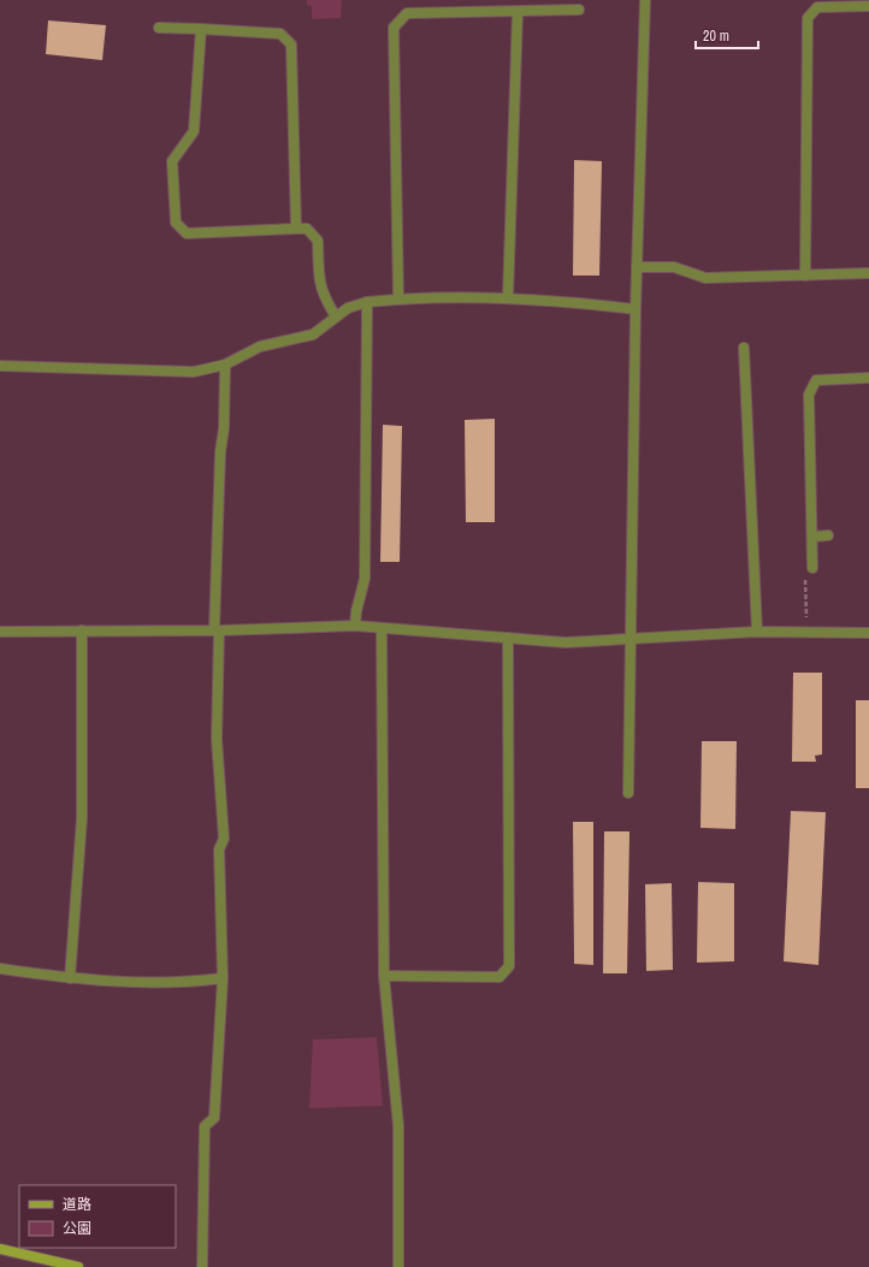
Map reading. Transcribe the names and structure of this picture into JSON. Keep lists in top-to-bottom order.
{
  "legend": ["道路", "公園"],
  "scale_bar": "20 m"
}
